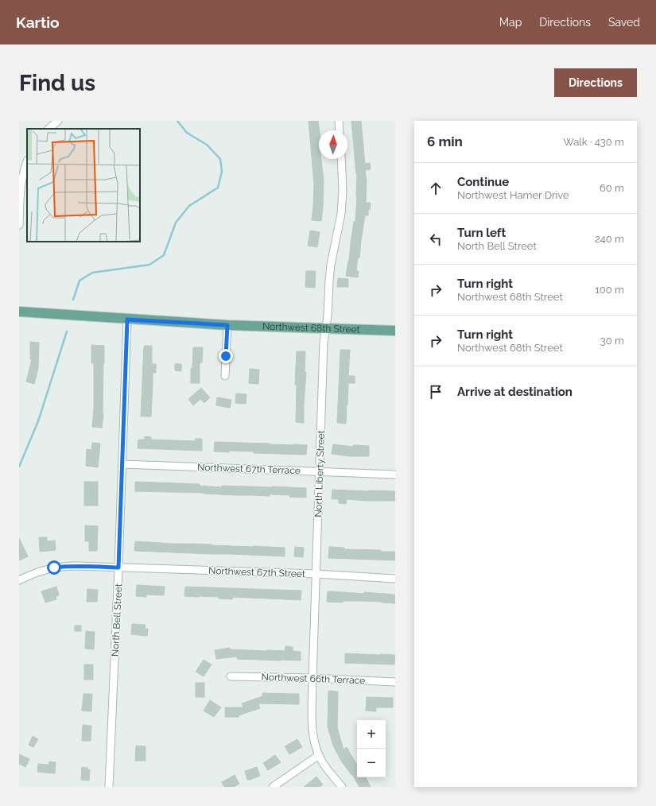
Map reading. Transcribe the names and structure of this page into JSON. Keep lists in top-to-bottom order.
{
  "streets": {
    "main road": ["Northwest 68th Street"],
    "street": [
      "Northwest 67th Terrace",
      "North Liberty Street",
      "Northwest 67th Street",
      "North Bell Street",
      "Northwest 66th Terrace"
    ]
  },
  "crossings": [
    ["Northwest 68th Street", "North Liberty Street"],
    ["Northwest 68th Street", "North Bell Street"],
    ["Northwest 67th Terrace", "North Liberty Street"],
    ["Northwest 67th Terrace", "North Bell Street"],
    ["North Liberty Street", "Northwest 67th Street"],
    ["North Liberty Street", "Northwest 66th Terrace"],
    ["Northwest 67th Street", "North Bell Street"]
  ],
  "north": "top",
  "page": {
    "header": "Kartio",
    "nav": ["Map", "Directions", "Saved"],
    "buttons": "Directions",
    "title": "Find us",
    "heading": ["6 min", "Walk · 430 m"],
    "list": [
      ["Continue", "Northwest Hamer Drive", "60 m"],
      ["Turn left", "North Bell Street", "240 m"],
      ["Turn right", "Northwest 68th Street", "100 m"],
      ["Turn right", "Northwest 68th Street", "30 m"],
      "Arrive at destination"
    ],
    "map_buttons": ["+", "−"]
  }
}
